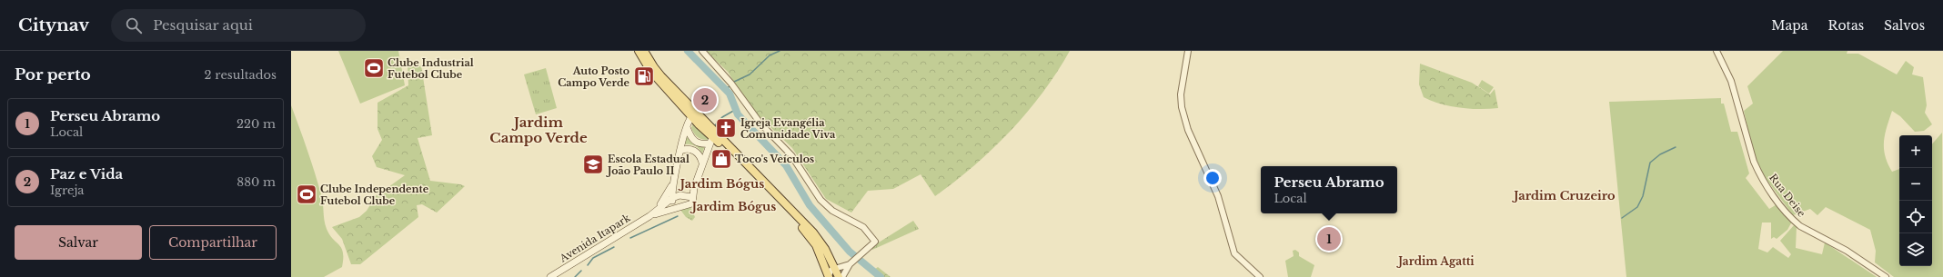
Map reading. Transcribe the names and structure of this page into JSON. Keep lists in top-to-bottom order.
{
  "streets": {
    "main road": ["Avenida Itapark"],
    "street": ["Rua Deise"]
  },
  "districts": [
    "Jardim Campo Verde",
    "Jardim Bógus",
    "Jardim Cruzeiro",
    "Jardim Bógus",
    "Jardim Agatti"
  ],
  "places": {
    "sports": ["Clube Industrial Futebol Clube", "Clube Independente Futebol Clube"],
    "fuel station": ["Auto Posto Campo Verde"],
    "church": ["Igreja Evangélia Comunidade Viva"],
    "shop": ["Toco's Veículos"],
    "school or university": ["Escola Estadual João Paulo II"]
  },
  "page": {
    "header": "Citynav",
    "search": "Pesquisar aqui",
    "nav": ["Mapa", "Rotas", "Salvos"],
    "heading": ["Por perto", "2 resultados"],
    "pins": ["2", "1"],
    "list": [
      {
        "mark": "1",
        "name": "Perseu Abramo",
        "note": "Local",
        "value": "220 m"
      },
      {
        "mark": "2",
        "name": "Paz e Vida",
        "note": "Igreja",
        "value": "880 m"
      }
    ],
    "map_buttons": ["+", "−"],
    "popup": ["Perseu Abramo", "Local"],
    "buttons": ["Salvar", "Compartilhar"]
  }
}
